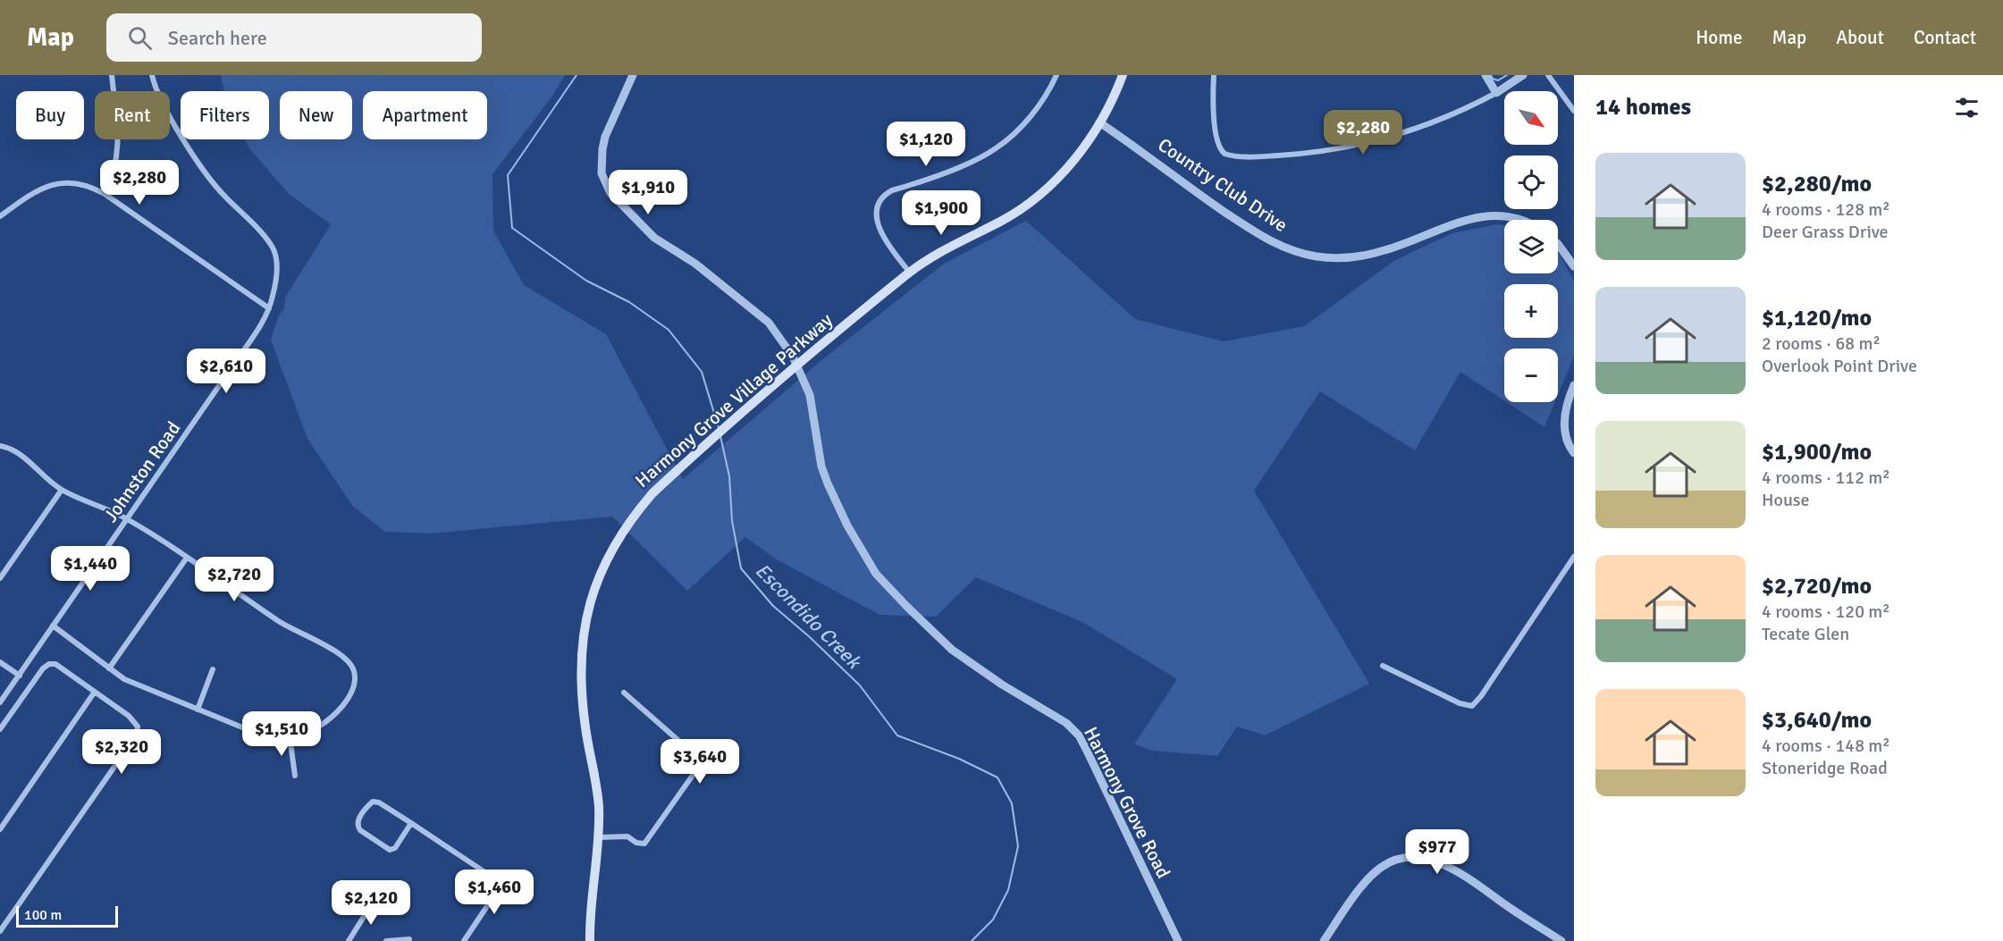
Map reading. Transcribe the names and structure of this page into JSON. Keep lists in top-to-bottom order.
{
  "streets": {
    "main road": ["Harmony Grove Village Parkway"],
    "street": ["Country Club Drive", "Johnston Road", "Harmony Grove Road"]
  },
  "crossings": [
    ["Country Club Drive", "Harmony Grove Village Parkway"],
    ["Harmony Grove Village Parkway", "Harmony Grove Road"]
  ],
  "water": ["Escondido Creek"],
  "scale_bar": "100 m",
  "north": "bottom right",
  "page": {
    "header": "Map",
    "search": "Search here",
    "nav": [
      "Home",
      "Map",
      "About",
      "Contact"
    ],
    "heading": "14 homes",
    "map_buttons": ["+", "−"],
    "chip": [
      "Buy",
      "Rent",
      "Filters",
      "New",
      "Apartment"
    ],
    "price": [
      "$2,280",
      "$1,120",
      "$2,280",
      "$1,910",
      "$1,900",
      "$2,610",
      "$1,440",
      "$2,720",
      "$1,510",
      "$2,320",
      "$3,640",
      "$977",
      "$1,460",
      "$2,120"
    ],
    "list": [
      {
        "name": "$2,280/mo",
        "note": "4 rooms · 128 m² · Deer Grass Drive"
      },
      {
        "name": "$1,120/mo",
        "note": "2 rooms · 68 m² · Overlook Point Drive"
      },
      {
        "name": "$1,900/mo",
        "note": "4 rooms · 112 m² · House"
      },
      {
        "name": "$2,720/mo",
        "note": "4 rooms · 120 m² · Tecate Glen"
      },
      {
        "name": "$3,640/mo",
        "note": "4 rooms · 148 m² · Stoneridge Road"
      }
    ],
    "scale": "100 m"
  }
}
